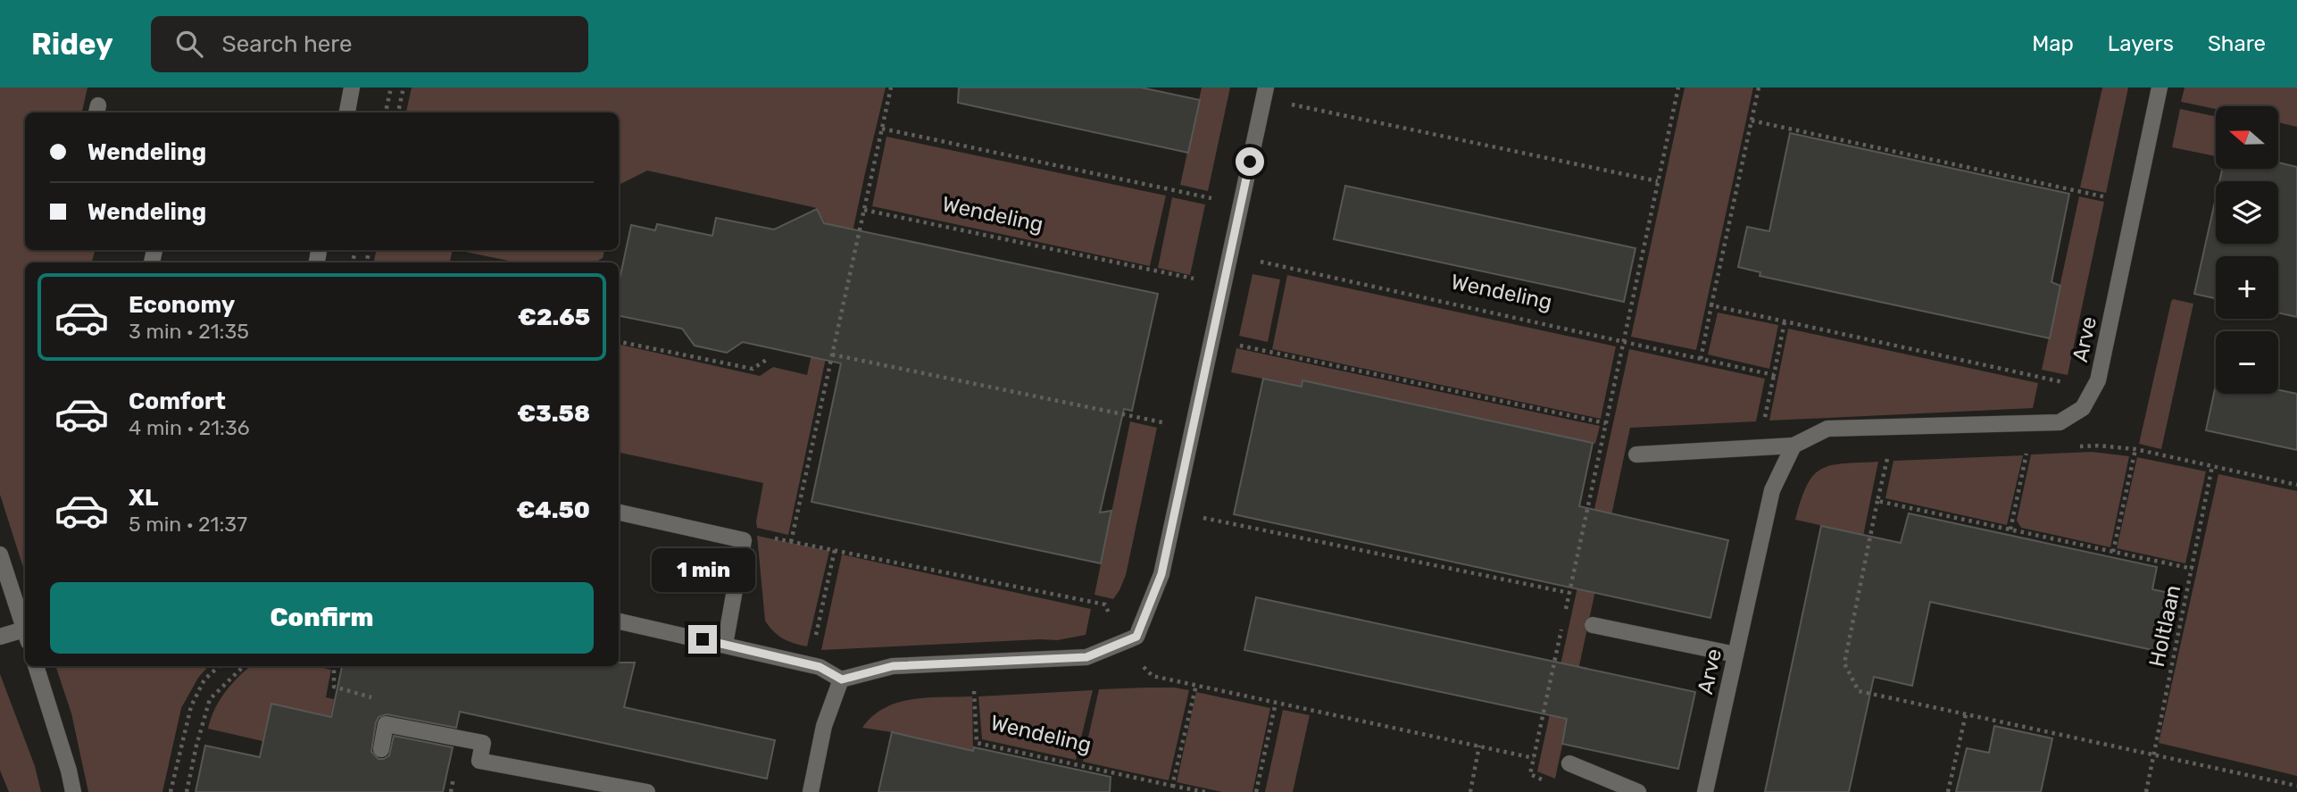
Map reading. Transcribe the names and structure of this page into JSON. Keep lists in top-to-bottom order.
{
  "streets": {
    "street": ["Arve"],
    "path": ["Wendeling", "Holtlaan"]
  },
  "north": "left",
  "page": {
    "header": "Ridey",
    "search": "Search here",
    "nav": ["Map", "Layers", "Share"],
    "map_buttons": ["+", "−"],
    "banner": ["Wendeling", "Wendeling"],
    "list": [
      {
        "name": "Economy",
        "note": "3 min · 21:35",
        "value": "€2.65"
      },
      {
        "name": "Comfort",
        "note": "4 min · 21:36",
        "value": "€3.58"
      },
      {
        "name": "XL",
        "note": "5 min · 21:37",
        "value": "€4.50"
      }
    ],
    "bubble": "1 min",
    "buttons": "Confirm"
  }
}
